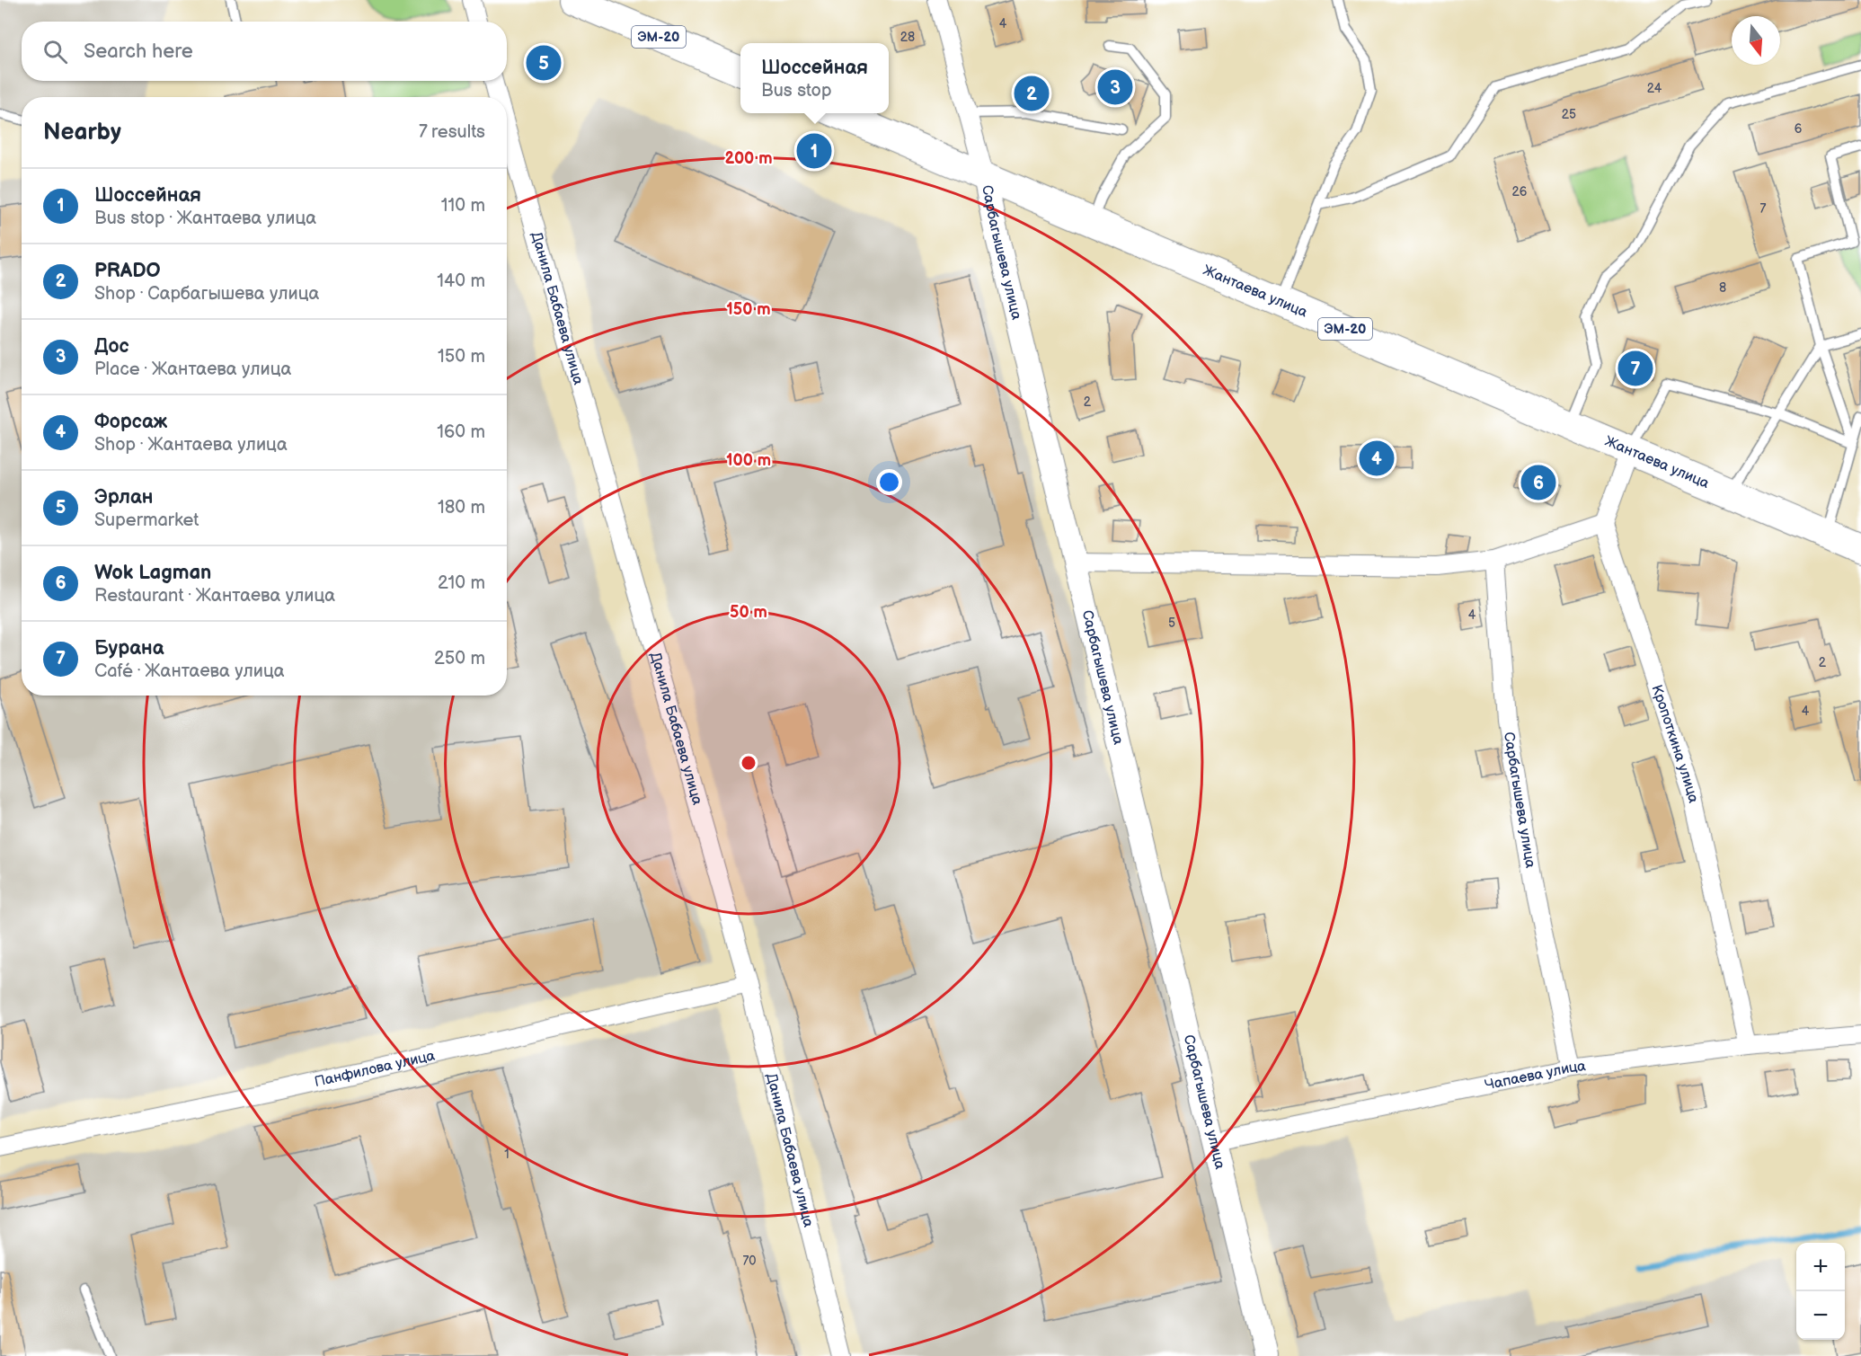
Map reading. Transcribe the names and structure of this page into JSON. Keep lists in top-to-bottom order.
{
  "streets": {
    "main road": ["ЭМ-20", "Жантаева улица"],
    "street": [
      "Сарбагышева улица",
      "Данила Бабаева улица",
      "Кропоткина улица",
      "Панфилова улица",
      "Чапаева улица"
    ]
  },
  "crossings": [
    ["Сарбагышева улица", "Жантаева улица"],
    ["Сарбагышева улица", "Чапаева улица"],
    ["Данила Бабаева улица", "Панфилова улица"],
    ["Кропоткина улица", "Чапаева улица"]
  ],
  "house_numbers": [
    "4",
    "28",
    "24",
    "25",
    "6",
    "26",
    "7",
    "8",
    "2",
    "4",
    "5",
    "2",
    "4",
    "1",
    "70"
  ],
  "north": "bottom",
  "page": {
    "search": "Search here",
    "popup": ["Шоссейная", "Bus stop"],
    "pins": [
      "5",
      "3",
      "2",
      "1",
      "7",
      "4",
      "6"
    ],
    "heading": ["Nearby", "7 results"],
    "list": [
      {
        "mark": "1",
        "name": "Шоссейная",
        "note": "Bus stop · Жантаева улица",
        "value": "110 m"
      },
      {
        "mark": "2",
        "name": "PRADO",
        "note": "Shop · Сарбагышева улица",
        "value": "140 m"
      },
      {
        "mark": "3",
        "name": "Дос",
        "note": "Place · Жантаева улица",
        "value": "150 m"
      },
      {
        "mark": "4",
        "name": "Форсаж",
        "note": "Shop · Жантаева улица",
        "value": "160 m"
      },
      {
        "mark": "5",
        "name": "Эрлан",
        "note": "Supermarket",
        "value": "180 m"
      },
      {
        "mark": "6",
        "name": "Wok Lagman",
        "note": "Restaurant · Жантаева улица",
        "value": "210 m"
      },
      {
        "mark": "7",
        "name": "Бурана",
        "note": "Café · Жантаева улица",
        "value": "250 m"
      }
    ],
    "map_buttons": ["+", "−"]
  },
  "rings": [
    "200 m",
    "150 m",
    "100 m",
    "50 m"
  ]
}
